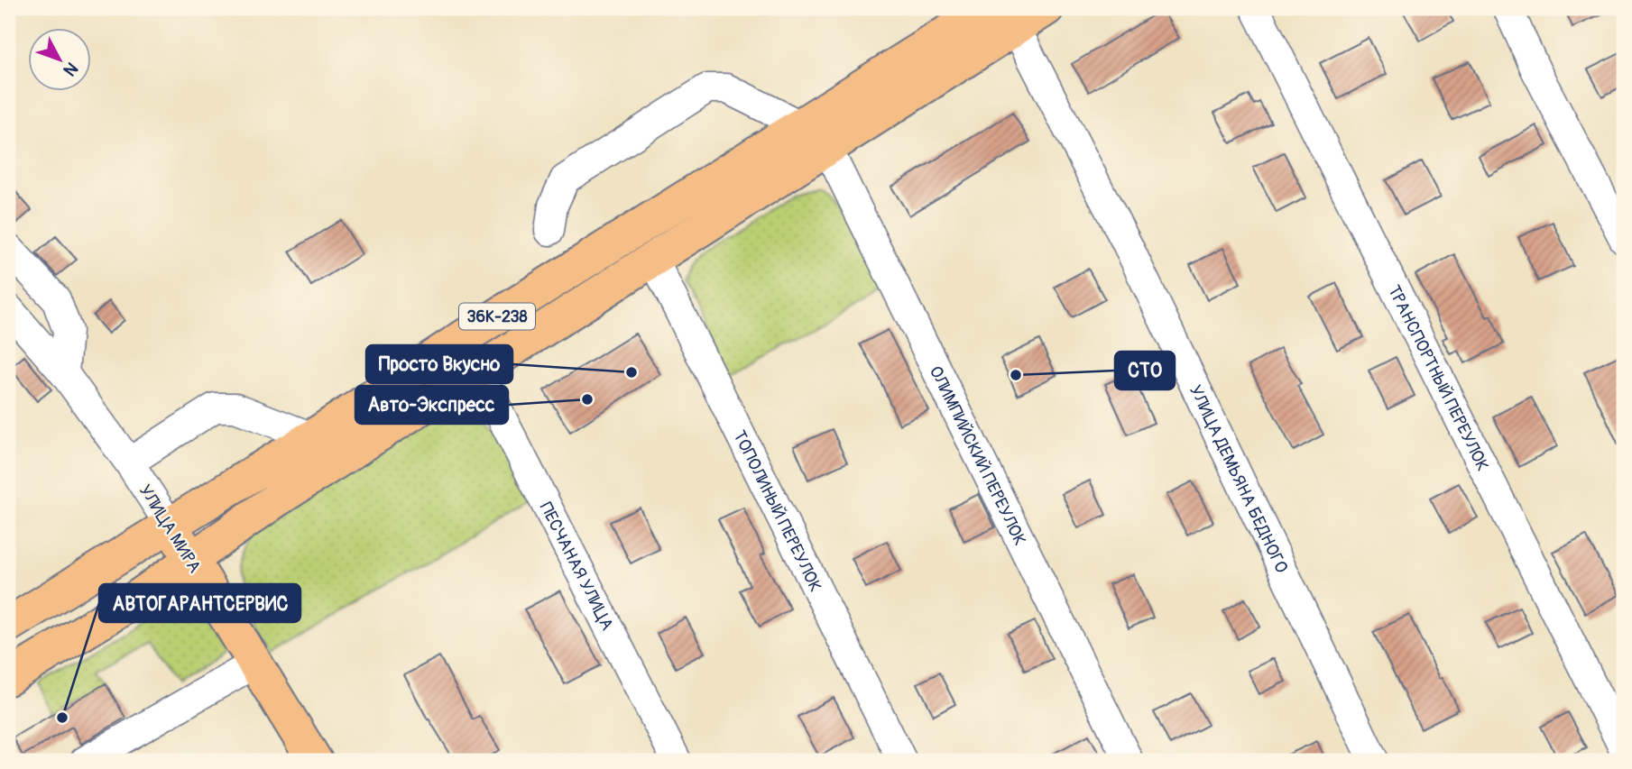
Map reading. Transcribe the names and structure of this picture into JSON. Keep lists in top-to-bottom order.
{
  "streets": {
    "main road": ["36К-238", "УЛИЦА МИРА"],
    "street": [
      "ТРАНСПОРТНЫЙ ПЕРЕУЛОК",
      "ОЛИМПИЙСКИЙ ПЕРЕУЛОК",
      "УЛИЦА ДЕМЬЯНА БЕДНОГО",
      "ТОПОЛИНЫЙ ПЕРЕУЛОК",
      "ПЕСЧАНАЯ УЛИЦА"
    ]
  },
  "crossings": [
    ["36К-238", "УЛИЦА МИРА"]
  ],
  "places": [
    "Просто Вкусно",
    "СТО",
    "Авто-Экспресс",
    "АВТОГАРАНТСЕРВИС"
  ],
  "north": "bottom right"
}
